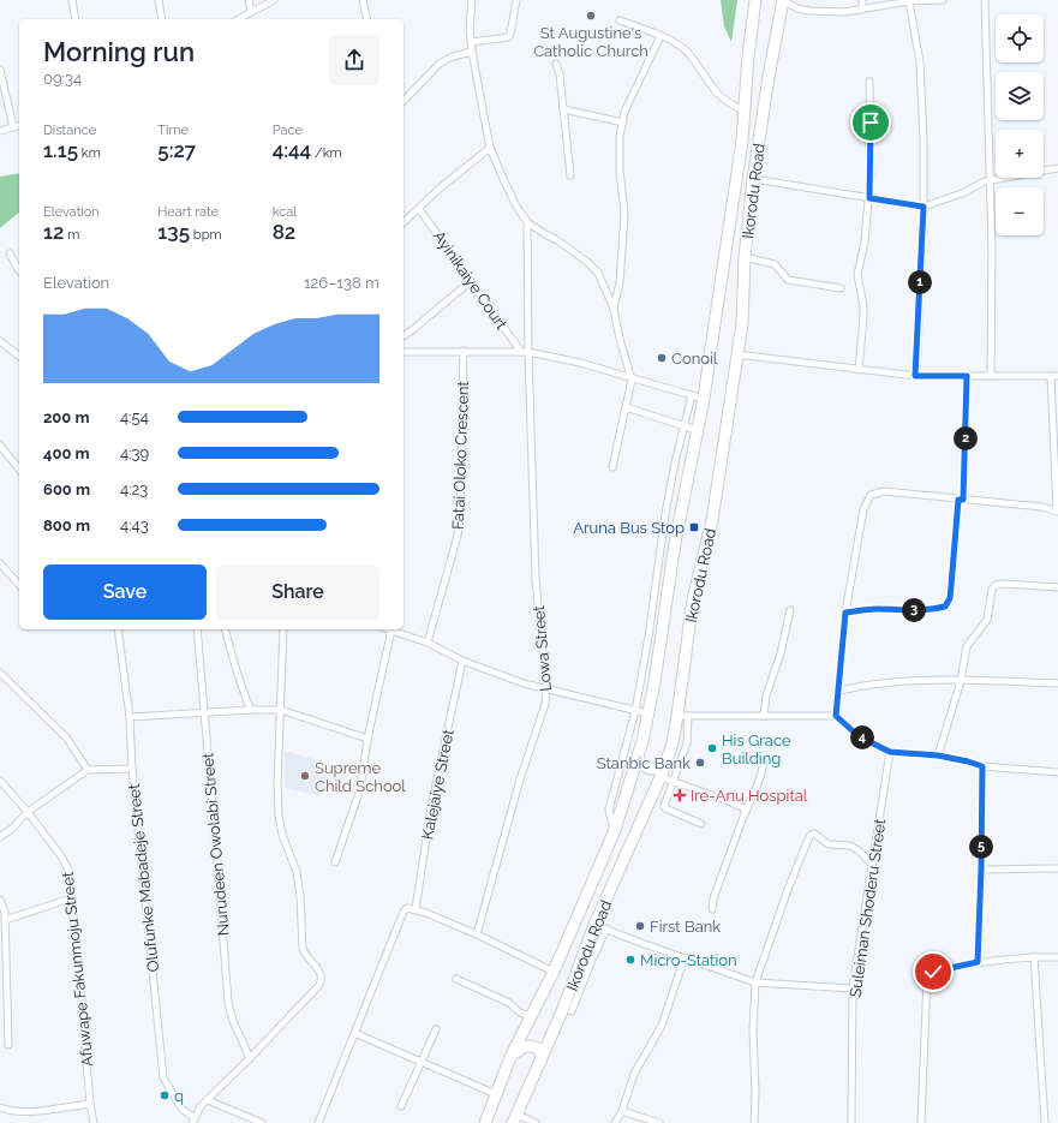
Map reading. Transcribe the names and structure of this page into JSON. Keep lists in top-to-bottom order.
{
  "streets": {
    "highway": ["Ikorodu Road"],
    "street": [
      "Ayinikaiye Court",
      "Fatai Oloko Crescent",
      "Lowa Street",
      "Kalejaiye Street",
      "Nurudeen Owolabi Street",
      "Olufunke Mabadeje Street",
      "Suleiman Shoderu Street",
      "Afuwape Fakunmoju Street"
    ]
  },
  "crossings": [
    ["Ayinikaiye Court", "Lowa Street"]
  ],
  "places": {
    "other": [
      "St Augustine's Catholic Church",
      "Conoil",
      "His Grace Building",
      "Stanbic Bank",
      "Supreme Child School",
      "First Bank",
      "Micro-Station",
      "q"
    ],
    "transit": ["Aruna Bus Stop"],
    "health": ["Ire-Anu Hospital"]
  },
  "page": {
    "map_buttons": ["+", "−"],
    "heading": ["Morning run", "09:34"],
    "stats": [
      ["Distance", "1.15 km"],
      ["Time", "5:27"],
      ["Pace", "4:44 /km"],
      ["Elevation", "12 m"],
      ["Heart rate", "135 bpm"],
      ["kcal", "82"]
    ],
    "chart": ["Elevation", "126–138 m"],
    "pins": [
      "1",
      "2",
      "3",
      "4",
      "5"
    ],
    "list": [
      {
        "name": "200 m",
        "note": "4:54"
      },
      {
        "name": "400 m",
        "note": "4:39"
      },
      {
        "name": "600 m",
        "note": "4:23"
      },
      {
        "name": "800 m",
        "note": "4:43"
      }
    ],
    "buttons": ["Save", "Share"]
  }
}
